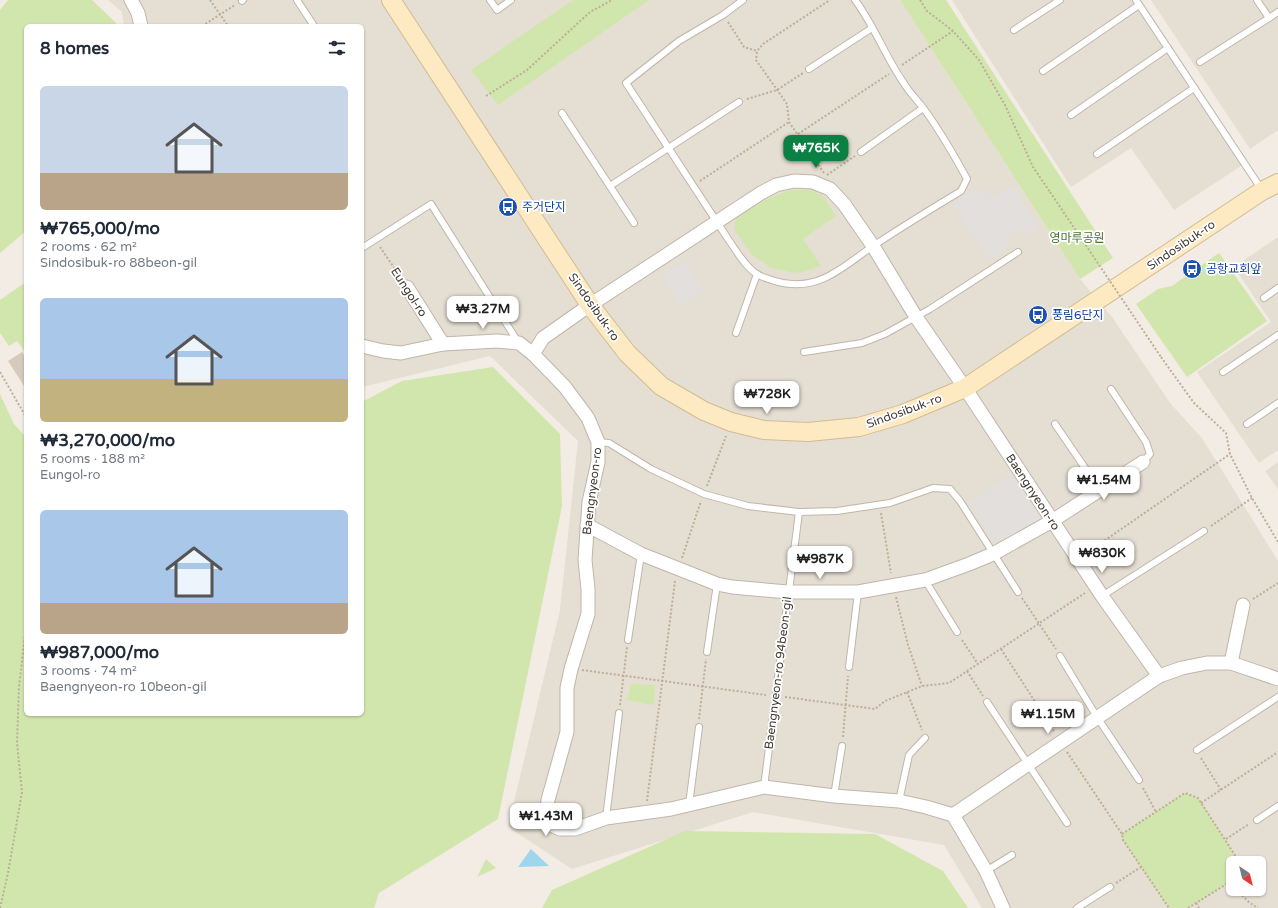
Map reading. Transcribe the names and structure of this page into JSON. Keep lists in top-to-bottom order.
{
  "streets": {
    "street": ["Sindosibuk-ro", "Eungol-ro", "Baengnyeon-ro"],
    "lane": ["Baengnyeon-ro 94beon-gil"]
  },
  "crossings": [
    ["Sindosibuk-ro", "Baengnyeon-ro"],
    ["Baengnyeon-ro", "Baengnyeon-ro 94beon-gil"]
  ],
  "parks": ["영마루공원"],
  "places": {
    "bus stop": ["주거단지", "공항교회앞", "풍림6단지"]
  },
  "north": "bottom right",
  "page": {
    "heading": "8 homes",
    "list": [
      {
        "name": "₩765,000/mo",
        "note": "2 rooms · 62 m² · Sindosibuk-ro 88beon-gil"
      },
      {
        "name": "₩3,270,000/mo",
        "note": "5 rooms · 188 m² · Eungol-ro"
      },
      {
        "name": "₩987,000/mo",
        "note": "3 rooms · 74 m² · Baengnyeon-ro 10beon-gil"
      }
    ],
    "price": [
      "₩765K",
      "₩3.27M",
      "₩728K",
      "₩1.54M",
      "₩830K",
      "₩987K",
      "₩1.15M",
      "₩1.43M"
    ]
  }
}
